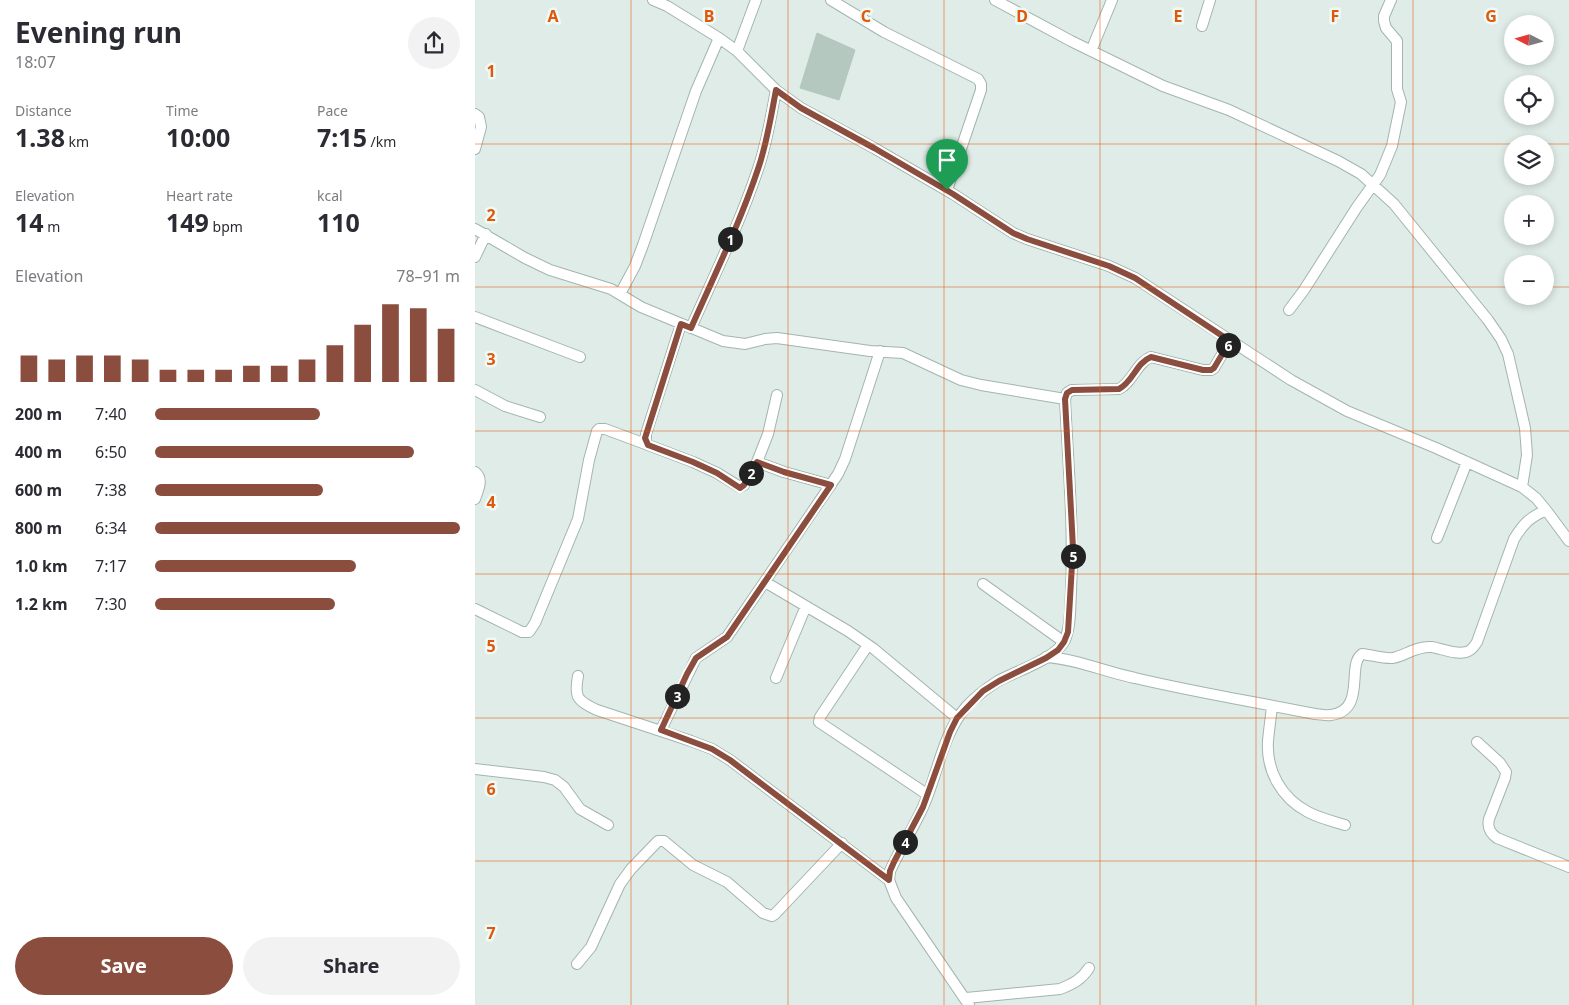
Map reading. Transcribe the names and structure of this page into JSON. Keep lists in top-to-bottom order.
{
  "north": "left",
  "page": {
    "heading": ["Evening run", "18:07"],
    "map_buttons": ["+", "−"],
    "stats": [
      ["Distance", "1.38 km"],
      ["Time", "10:00"],
      ["Pace", "7:15 /km"],
      ["Elevation", "14 m"],
      ["Heart rate", "149 bpm"],
      ["kcal", "110"]
    ],
    "pins": [
      "1",
      "6",
      "2",
      "5",
      "3",
      "4"
    ],
    "chart": ["Elevation", "78–91 m"],
    "list": [
      {
        "name": "200 m",
        "note": "7:40"
      },
      {
        "name": "400 m",
        "note": "6:50"
      },
      {
        "name": "600 m",
        "note": "7:38"
      },
      {
        "name": "800 m",
        "note": "6:34"
      },
      {
        "name": "1.0 km",
        "note": "7:17"
      },
      {
        "name": "1.2 km",
        "note": "7:30"
      }
    ],
    "buttons": ["Save", "Share"]
  },
  "grid": {
    "columns": [
      "A",
      "B",
      "C",
      "D",
      "E",
      "F",
      "G"
    ],
    "rows": [
      "1",
      "2",
      "3",
      "4",
      "5",
      "6",
      "7"
    ]
  }
}
